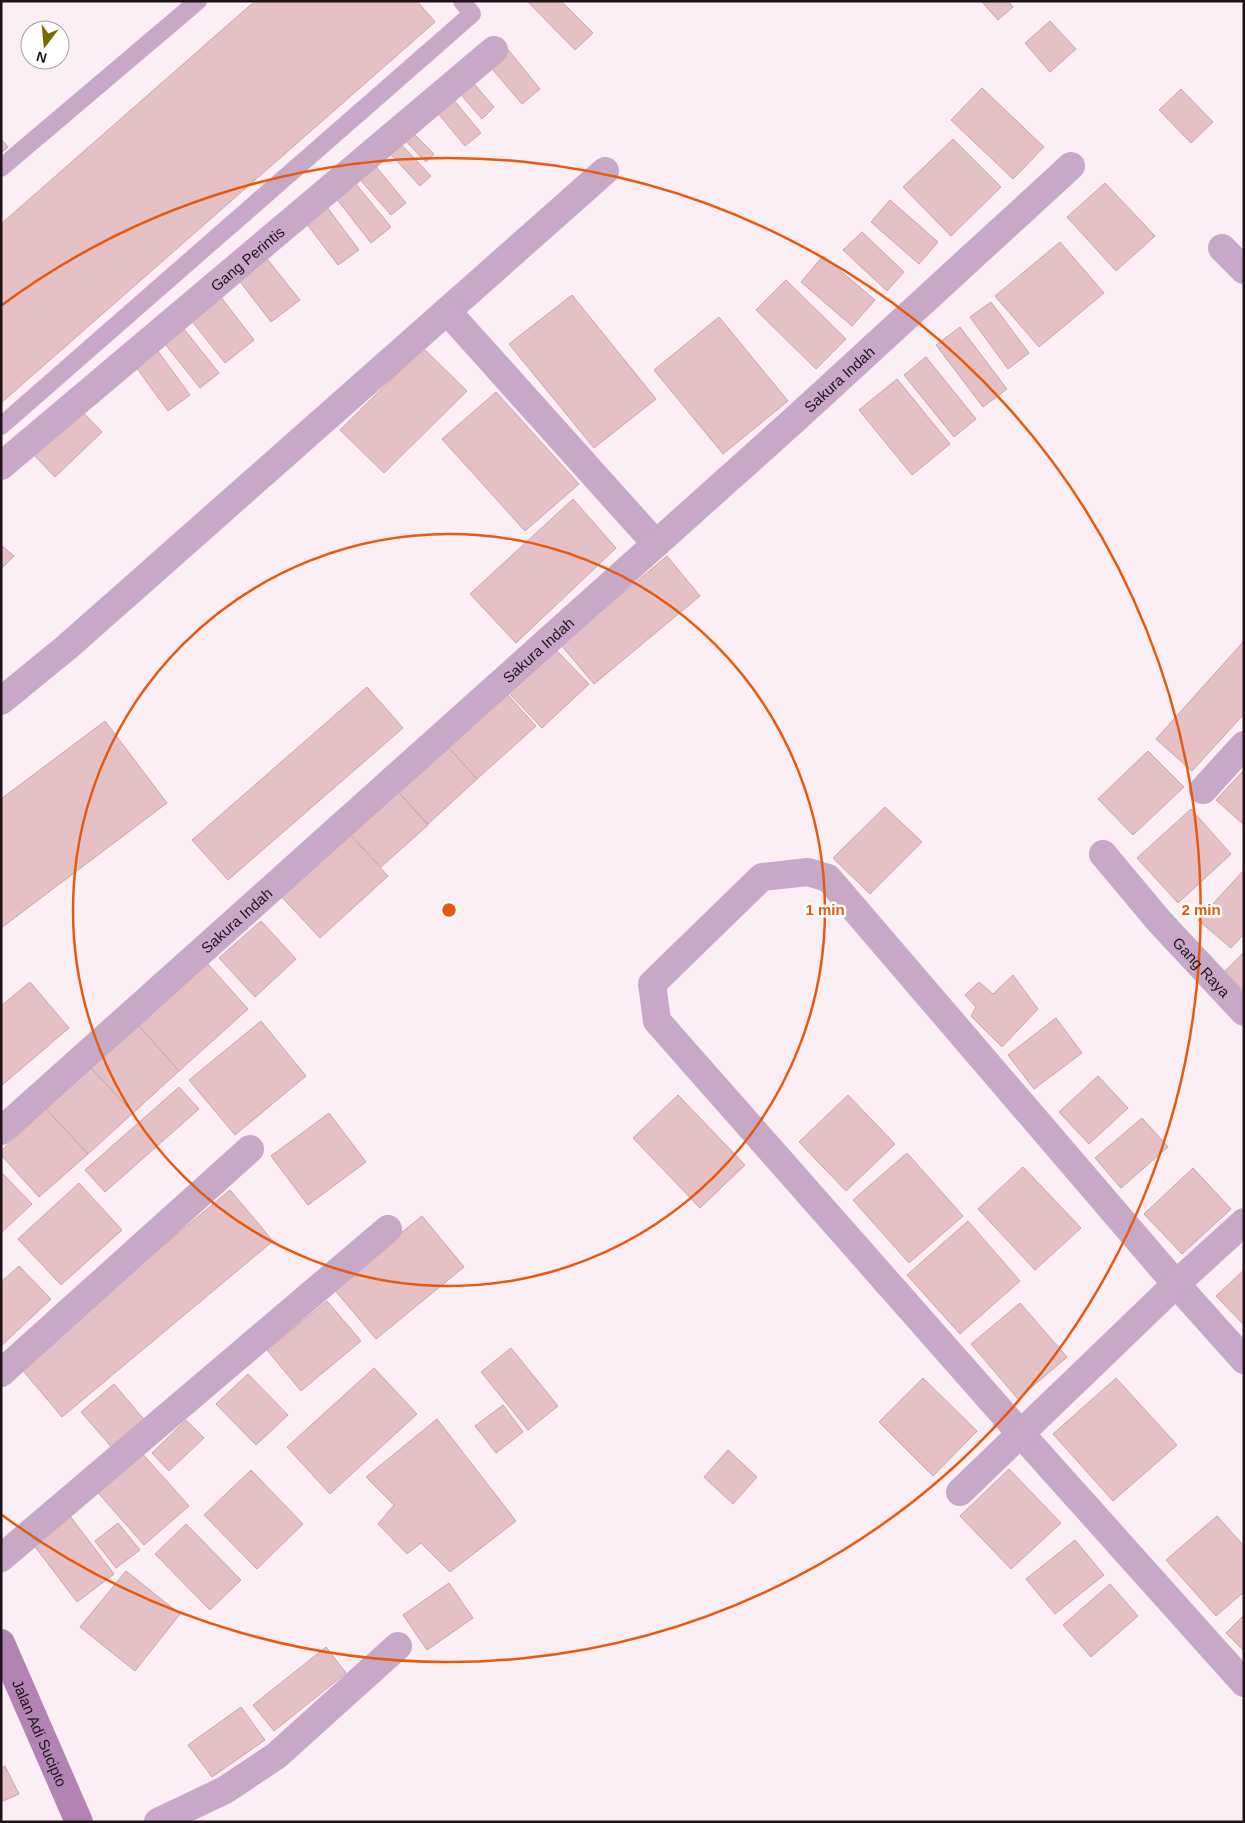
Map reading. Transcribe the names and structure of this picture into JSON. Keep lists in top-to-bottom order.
{
  "streets": {
    "main road": ["Jalan Adi Sucipto"],
    "street": ["Gang Perintis", "Sakura Indah", "Gang Raya"]
  },
  "north": "bottom",
  "rings": ["1 min", "2 min"]
}
